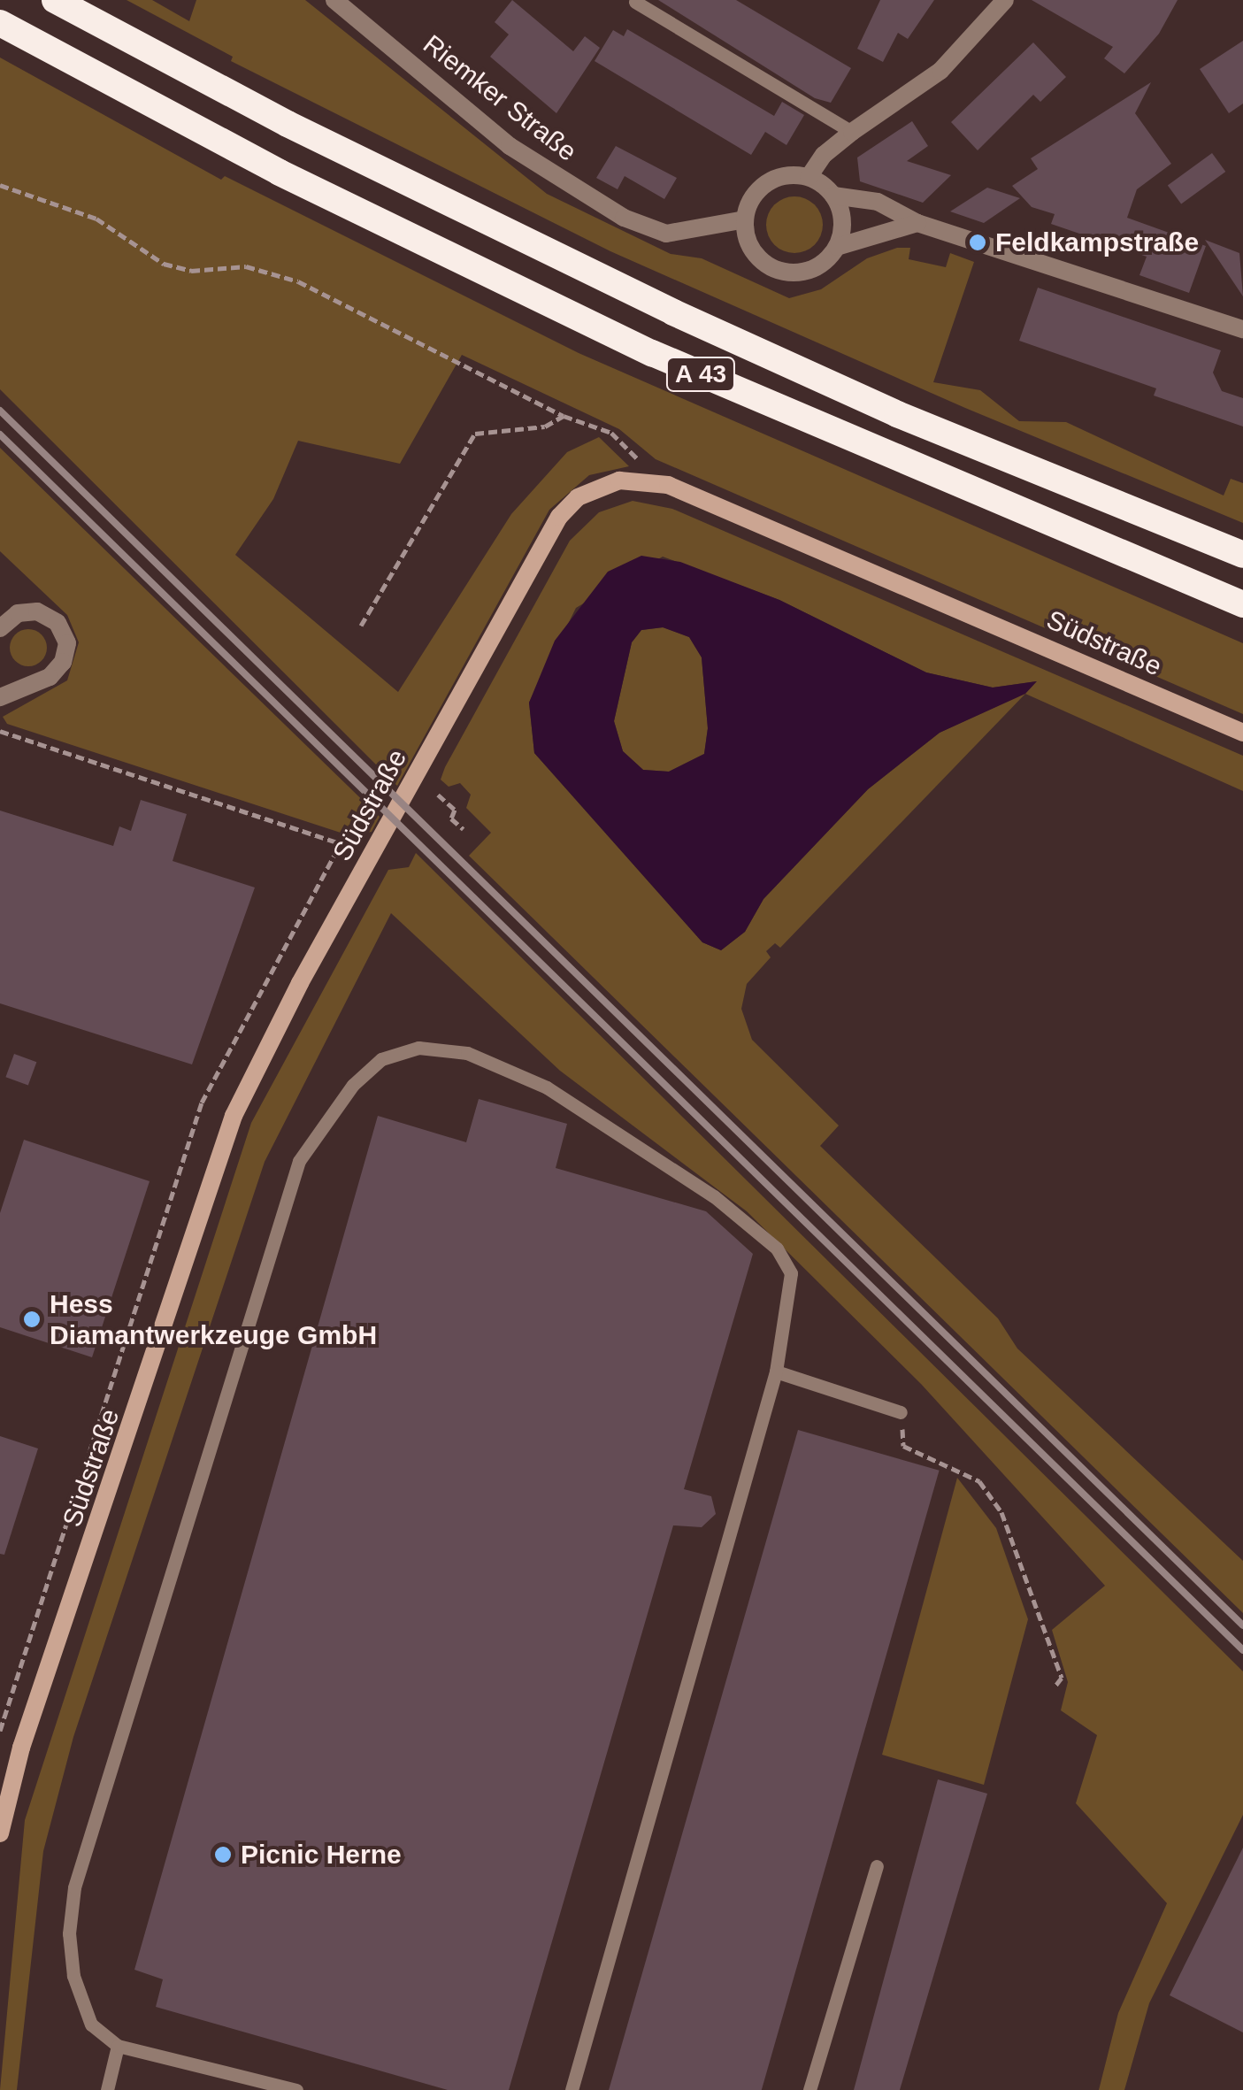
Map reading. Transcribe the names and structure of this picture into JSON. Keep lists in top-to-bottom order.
{
  "streets": {
    "highway": ["A 43"],
    "street": ["Riemker Straße", "Südstraße"]
  },
  "places": ["Feldkampstraße", "Hess Diamantwerkzeuge GmbH", "Picnic Herne"]
}
